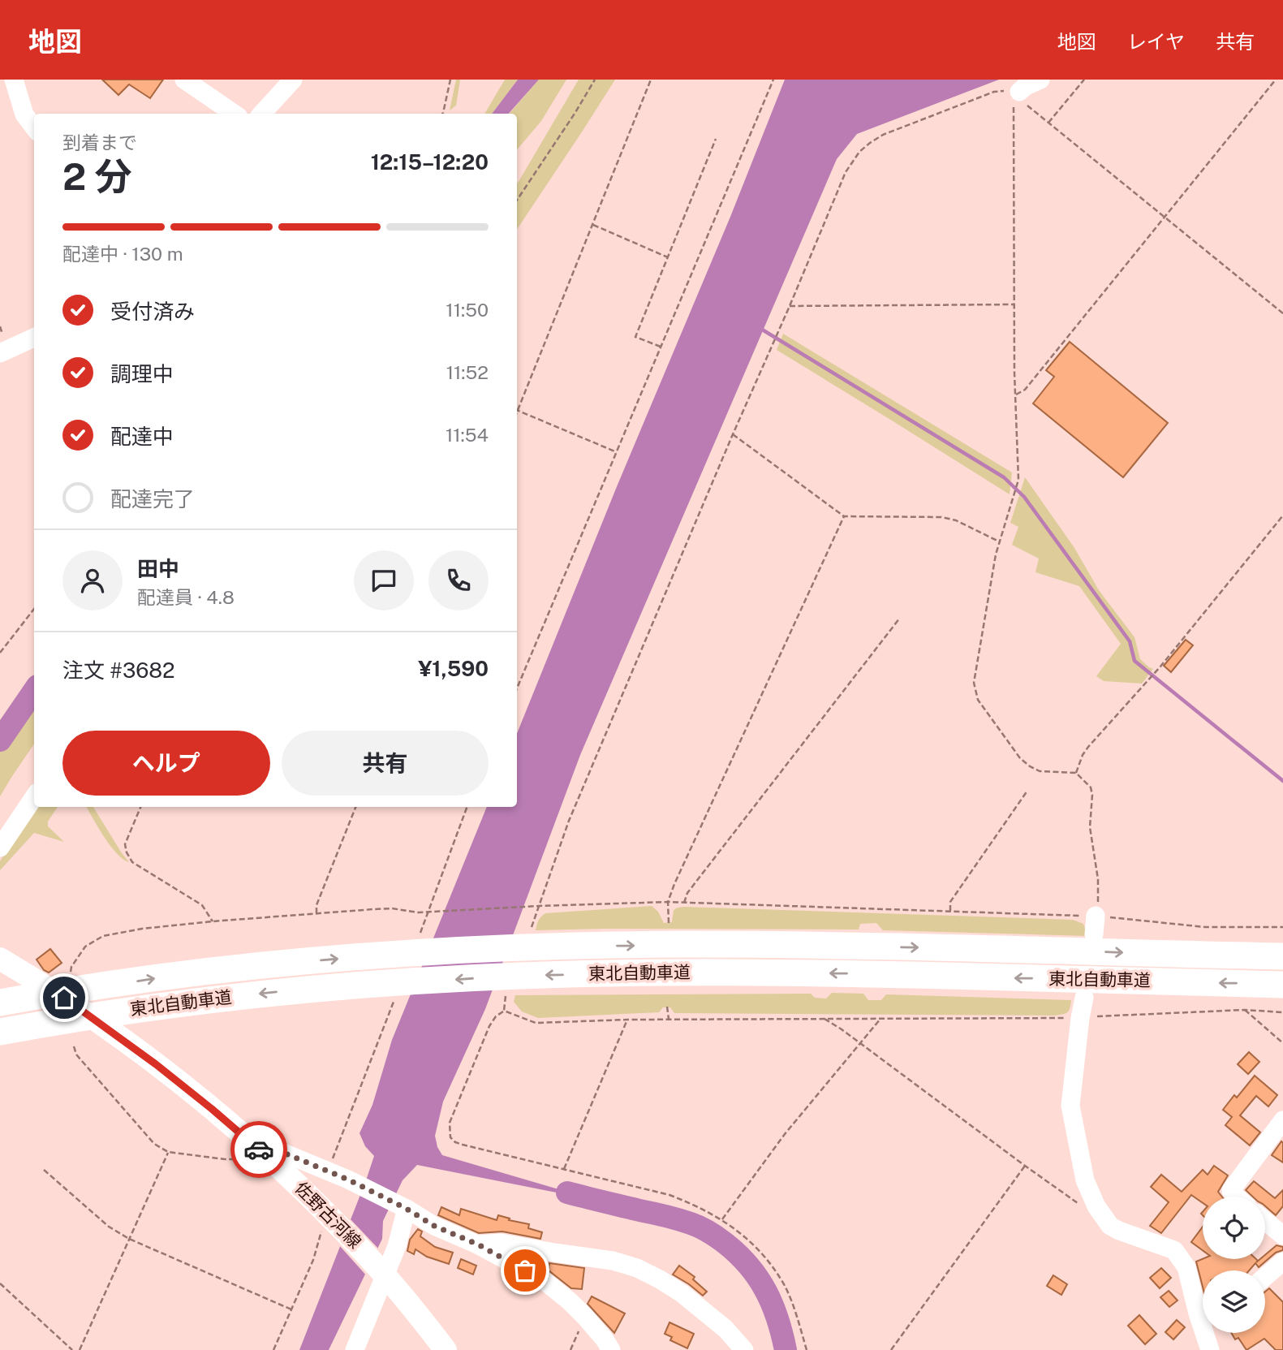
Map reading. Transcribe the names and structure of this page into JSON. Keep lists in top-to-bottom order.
{
  "streets": {
    "highway": ["東北自動車道"],
    "main road": ["佐野古河線"]
  },
  "page": {
    "header": "地図",
    "nav": ["地図", "レイヤ", "共有"],
    "heading": ["2 分", "到着まで", "12:15–12:20"],
    "panel": [
      "田中",
      "配達員 · 4.8",
      "注文 #3682",
      "¥1,590"
    ],
    "bar": "配達中 · 130 m",
    "list": [
      ["受付済み", "11:50"],
      ["調理中", "11:52"],
      ["配達中", "11:54"],
      "配達完了"
    ],
    "buttons": ["ヘルプ", "共有"]
  }
}
